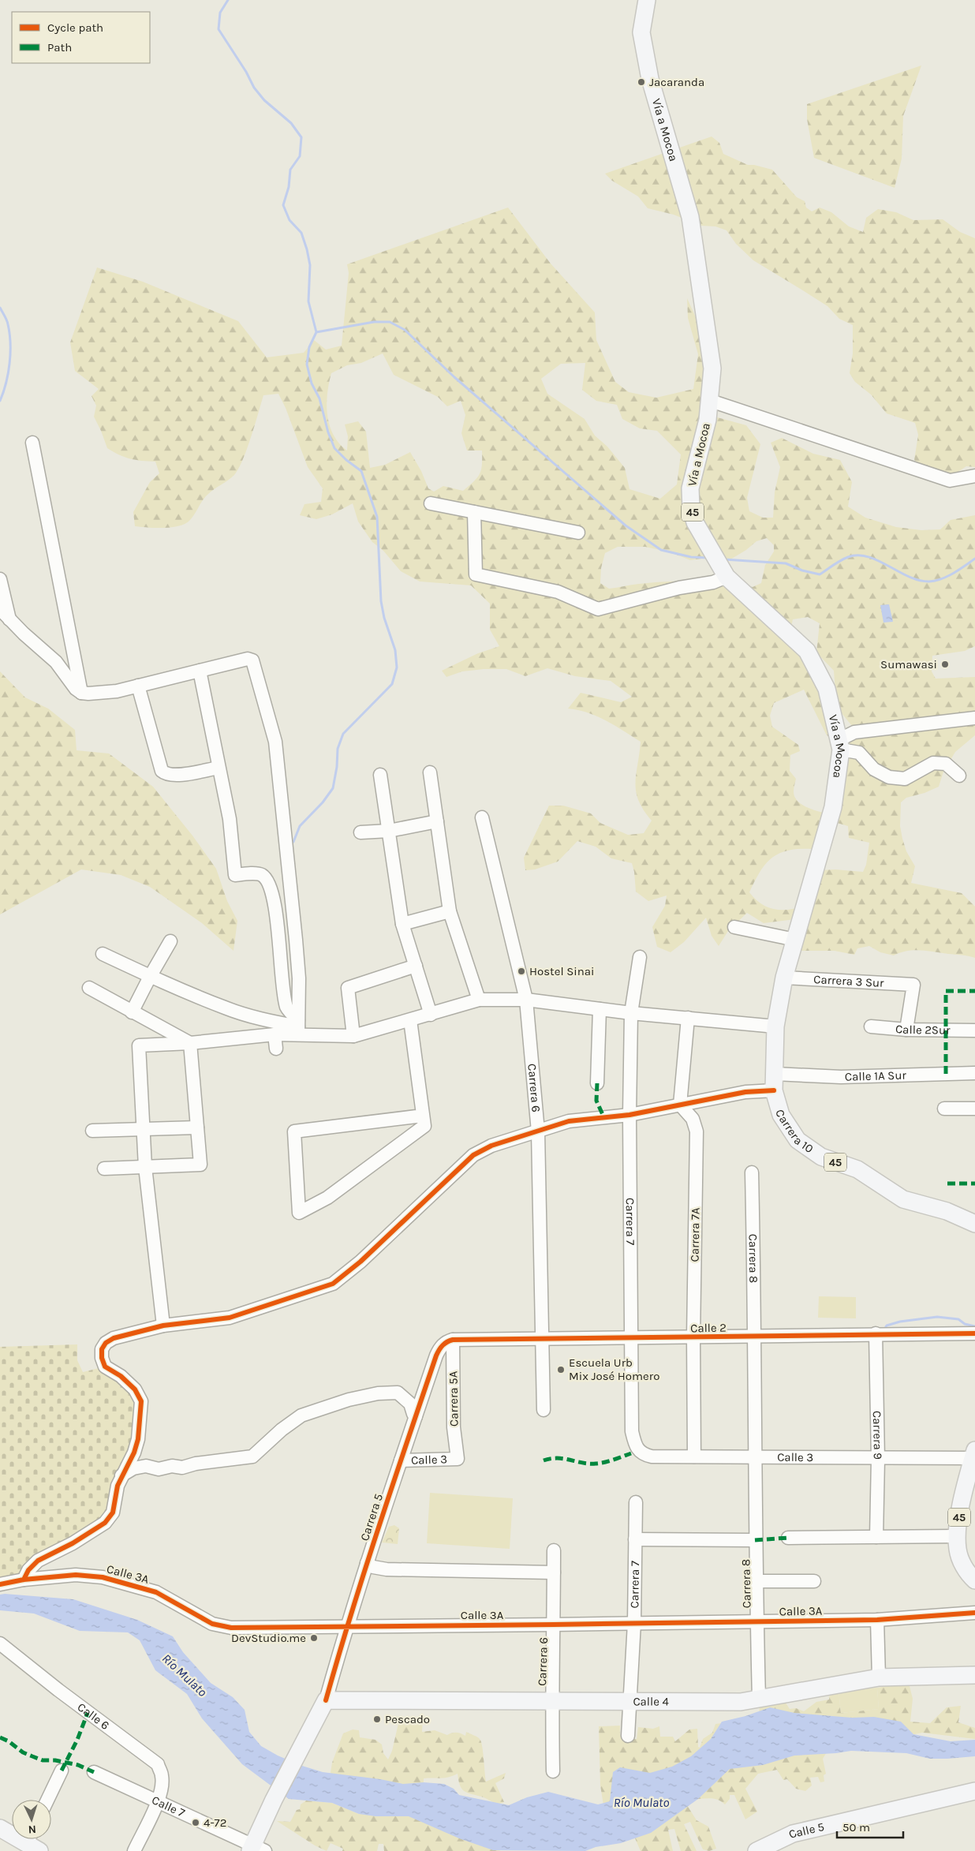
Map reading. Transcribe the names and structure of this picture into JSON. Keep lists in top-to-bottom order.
{
  "streets": {
    "main road": [
      "Vía a Mocoa",
      "45",
      "Carrera 10",
      "Carrera 5",
      "Calle 4",
      "Calle 5"
    ],
    "street": [
      "Carrera 3 Sur",
      "Calle 2Sur",
      "Calle 1A Sur",
      "Carrera 6",
      "Carrera 7",
      "Carrera 7A",
      "Carrera 8",
      "Calle 2",
      "Carrera 5A",
      "Carrera 9",
      "Calle 3",
      "Calle 3A",
      "Calle 6",
      "Calle 7"
    ]
  },
  "crossings": [
    ["Vía a Mocoa", "Carrera 3 Sur"],
    ["Vía a Mocoa", "Carrera 10"],
    ["45", "Calle 3"],
    ["Carrera 3 Sur", "Calle 2Sur"],
    ["Carrera 3 Sur", "Carrera 10"],
    ["Calle 1A Sur", "Carrera 6"],
    ["Calle 1A Sur", "Carrera 10"],
    ["Calle 1A Sur", "Carrera 7"],
    ["Calle 1A Sur", "Carrera 7A"],
    ["Carrera 6", "Calle 2"],
    ["Carrera 6", "Calle 3A"],
    ["Carrera 6", "Calle 4"],
    ["Carrera 7", "Calle 2"],
    ["Carrera 7", "Calle 3"],
    ["Carrera 7", "Calle 3A"],
    ["Carrera 7", "Calle 4"],
    ["Carrera 7A", "Calle 2"],
    ["Carrera 7A", "Calle 3"],
    ["Carrera 8", "Calle 2"],
    ["Carrera 8", "Calle 3"],
    ["Carrera 8", "Calle 3A"],
    ["Carrera 8", "Calle 4"],
    ["Calle 2", "Carrera 5A"],
    ["Calle 2", "Carrera 9"],
    ["Calle 2", "Carrera 5"],
    ["Carrera 5A", "Calle 3"],
    ["Carrera 5A", "Carrera 5"],
    ["Carrera 9", "Calle 3"],
    ["Calle 3", "Carrera 5"],
    ["Carrera 5", "Calle 3A"],
    ["Carrera 5", "Calle 4"],
    ["Carrera 5", "Calle 7"],
    ["Calle 6", "Calle 7"]
  ],
  "water": ["Río Mulato"],
  "places": [
    "Jacaranda",
    "Sumawasi",
    "Hostel Sinai",
    "Escuela Urb Mix José Homero",
    "DevStudio.me",
    "Pescado",
    "4-72"
  ],
  "legend": ["Cycle path", "Path"],
  "scale_bar": "50 m",
  "north": "bottom"
}
